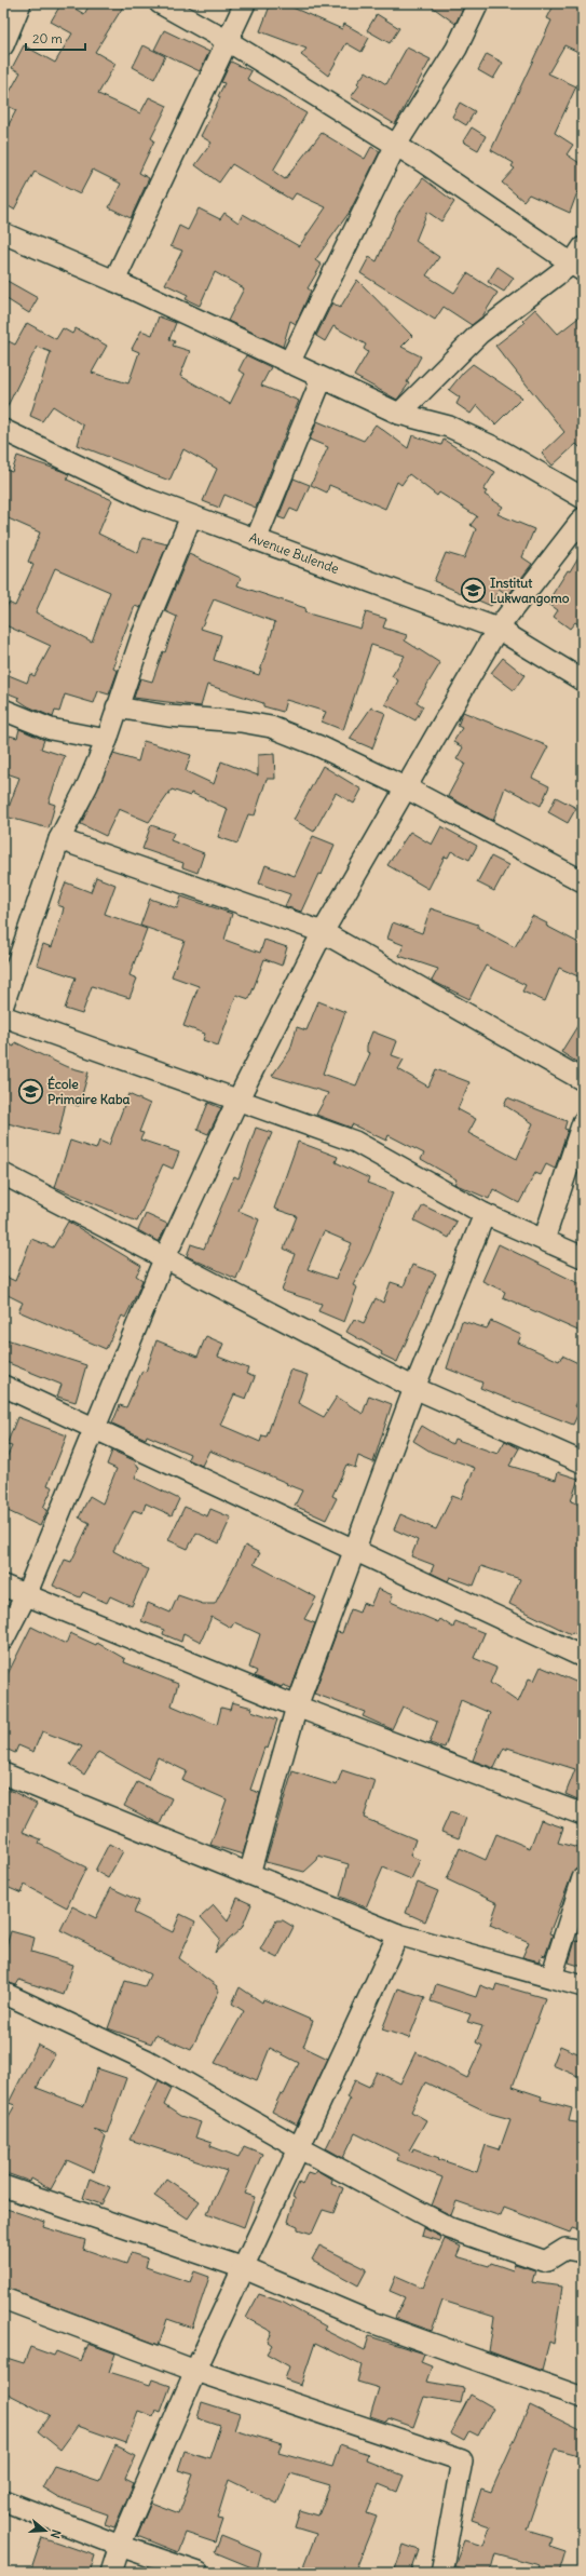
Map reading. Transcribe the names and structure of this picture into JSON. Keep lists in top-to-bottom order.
{
  "streets": {
    "street": ["Avenue Bulende"]
  },
  "places": {
    "school or university": ["Institut Lukwangomo", "École Primaire Kaba"]
  },
  "scale_bar": "20 m",
  "north": "right"
}
